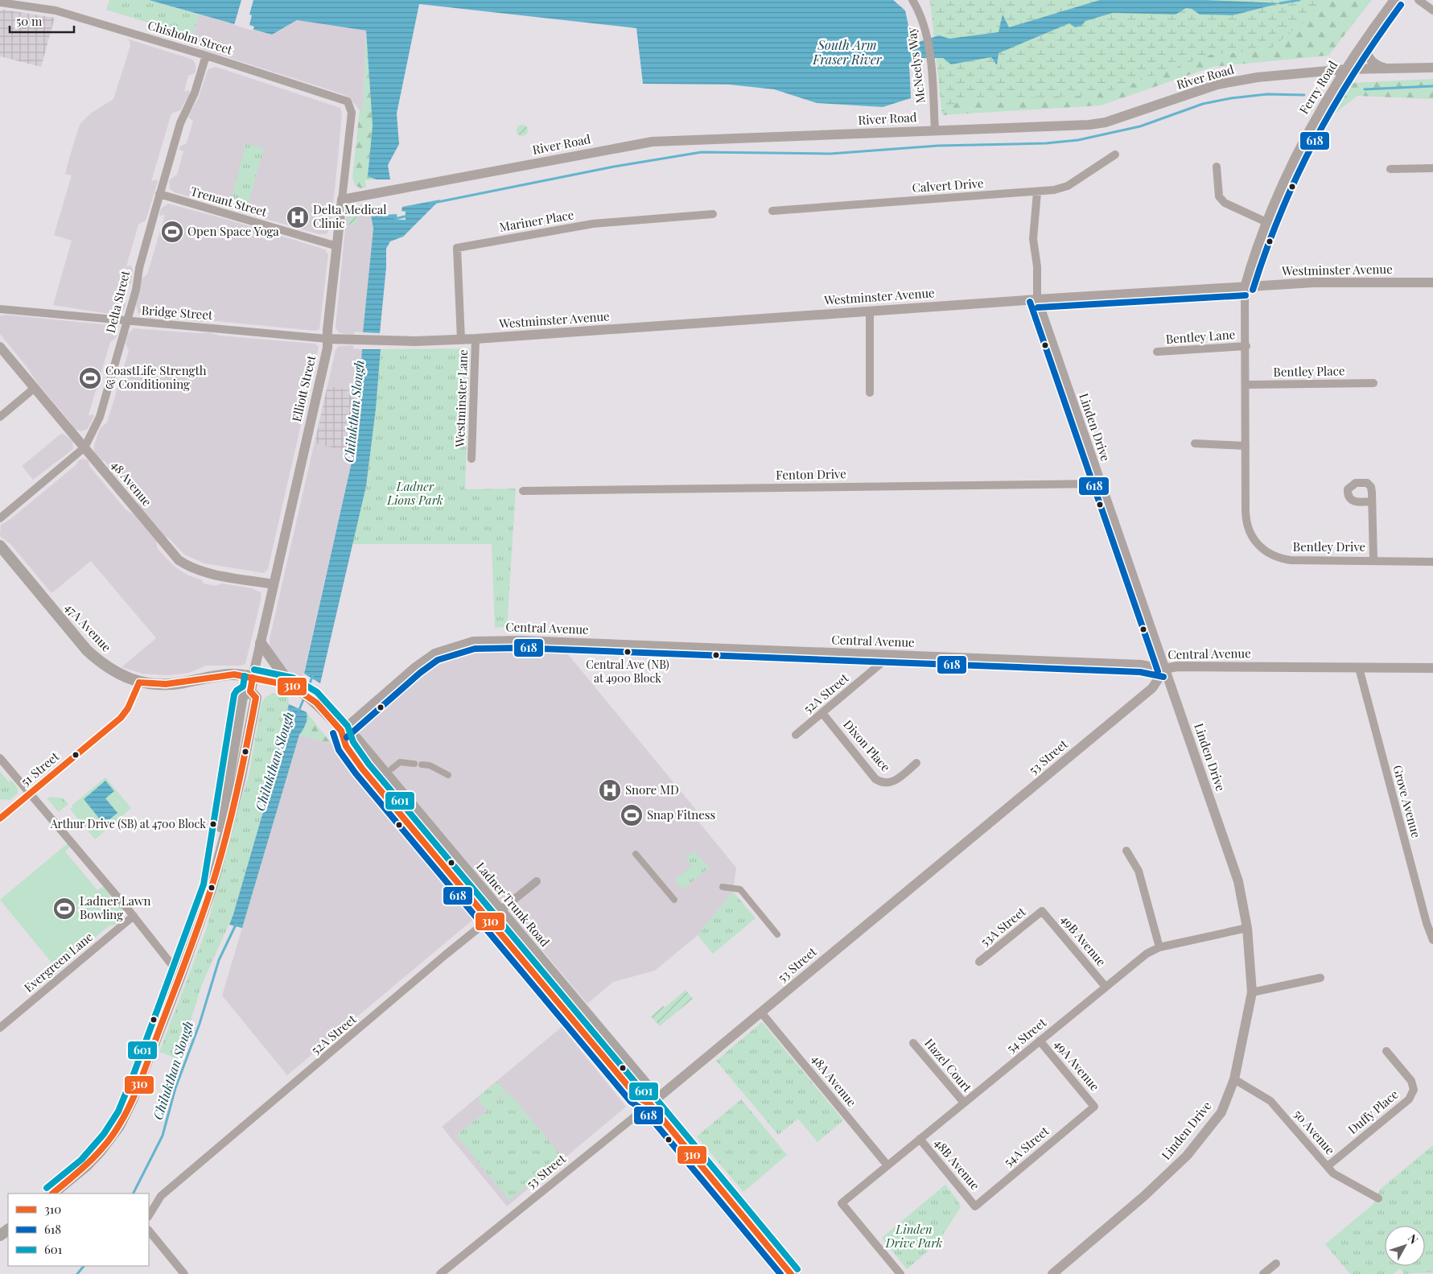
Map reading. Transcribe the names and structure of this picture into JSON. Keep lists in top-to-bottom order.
{
  "streets": {
    "main road": ["47A Avenue", "Ladner Trunk Road"],
    "street": [
      "Chisholm Street",
      "McNeelys Way",
      "River Road",
      "Ferry Road",
      "Calvert Drive",
      "Trenant Street",
      "Mariner Place",
      "Westminster Avenue",
      "Delta Street",
      "Bridge Street",
      "Bentley Lane",
      "Bentley Place",
      "Elliott Street",
      "Westminster Lane",
      "Linden Drive",
      "Fenton Drive",
      "48 Avenue",
      "Bentley Drive",
      "Central Avenue",
      "52A Street",
      "Dixon Place",
      "53 Street",
      "51 Street",
      "Grove Avenue",
      "53A Street",
      "49B Avenue",
      "Evergreen Lane",
      "54 Street",
      "Hazel Court",
      "49A Avenue",
      "48A Avenue",
      "Duffy Place",
      "50 Avenue",
      "54A Street",
      "48B Avenue"
    ]
  },
  "crossings": [
    ["Chisholm Street", "Delta Street"],
    ["Chisholm Street", "Elliott Street"],
    ["McNeelys Way", "River Road"],
    ["River Road", "Ferry Road"],
    ["River Road", "Elliott Street"],
    ["Ferry Road", "Westminster Avenue"],
    ["Ferry Road", "Bentley Drive"],
    ["Calvert Drive", "Linden Drive"],
    ["Trenant Street", "Delta Street"],
    ["Trenant Street", "Elliott Street"],
    ["Mariner Place", "Westminster Avenue"],
    ["Westminster Avenue", "Bridge Street"],
    ["Westminster Avenue", "Elliott Street"],
    ["Westminster Avenue", "Westminster Lane"],
    ["Westminster Avenue", "Linden Drive"],
    ["Westminster Avenue", "Bentley Drive"],
    ["Delta Street", "Bridge Street"],
    ["Delta Street", "48 Avenue"],
    ["Bridge Street", "Elliott Street"],
    ["Bentley Lane", "Bentley Drive"],
    ["Bentley Place", "Bentley Drive"],
    ["Elliott Street", "48 Avenue"],
    ["Elliott Street", "47A Avenue"],
    ["Elliott Street", "Ladner Trunk Road"],
    ["Linden Drive", "Fenton Drive"],
    ["Linden Drive", "Central Avenue"],
    ["Linden Drive", "53 Street"],
    ["Linden Drive", "54 Street"],
    ["Linden Drive", "50 Avenue"],
    ["47A Avenue", "51 Street"],
    ["47A Avenue", "Ladner Trunk Road"],
    ["Central Avenue", "52A Street"],
    ["Central Avenue", "53 Street"],
    ["Central Avenue", "Grove Avenue"],
    ["Central Avenue", "Ladner Trunk Road"],
    ["52A Street", "Dixon Place"],
    ["52A Street", "Ladner Trunk Road"],
    ["53 Street", "Ladner Trunk Road"],
    ["53 Street", "48A Avenue"],
    ["53A Street", "49B Avenue"],
    ["49B Avenue", "54 Street"],
    ["54 Street", "Hazel Court"],
    ["54 Street", "49A Avenue"],
    ["54 Street", "48A Avenue"],
    ["54 Street", "48B Avenue"],
    ["49A Avenue", "54A Street"],
    ["Duffy Place", "50 Avenue"],
    ["54A Street", "48B Avenue"]
  ],
  "water": ["South Arm Fraser River", "Chilukthan Slough"],
  "parks": ["Ladner Lions Park", "Linden Drive Park"],
  "places": {
    "hospital": ["Delta Medical Clinic", "Snore MD"],
    "sports": [
      "Open Space Yoga",
      "CoastLife Strength & Conditioning",
      "Snap Fitness",
      "Ladner Lawn Bowling"
    ],
    "other": ["Central Ave (NB) at 4900 Block", "Arthur Drive (SB) at 4700 Block"]
  },
  "lines": ["transit line 618", "transit line 601", "transit line 310"],
  "legend": ["310", "618", "601"],
  "scale_bar": "50 m",
  "north": "top right"
}
